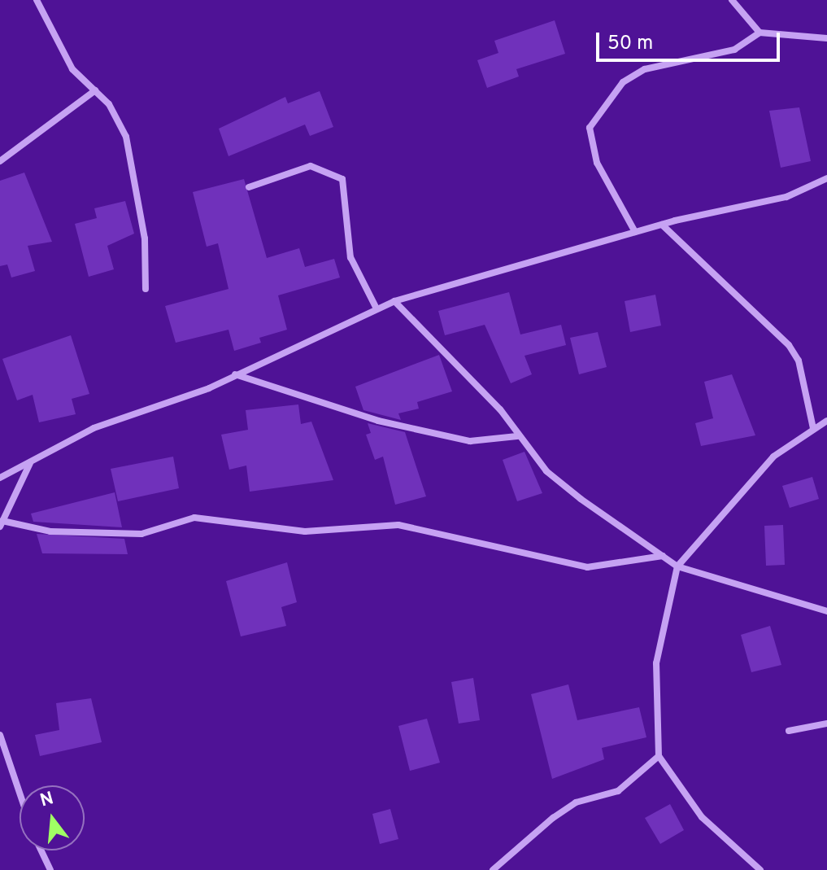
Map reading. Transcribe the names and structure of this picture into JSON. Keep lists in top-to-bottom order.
{
  "scale_bar": "50 m",
  "north": "top"
}
